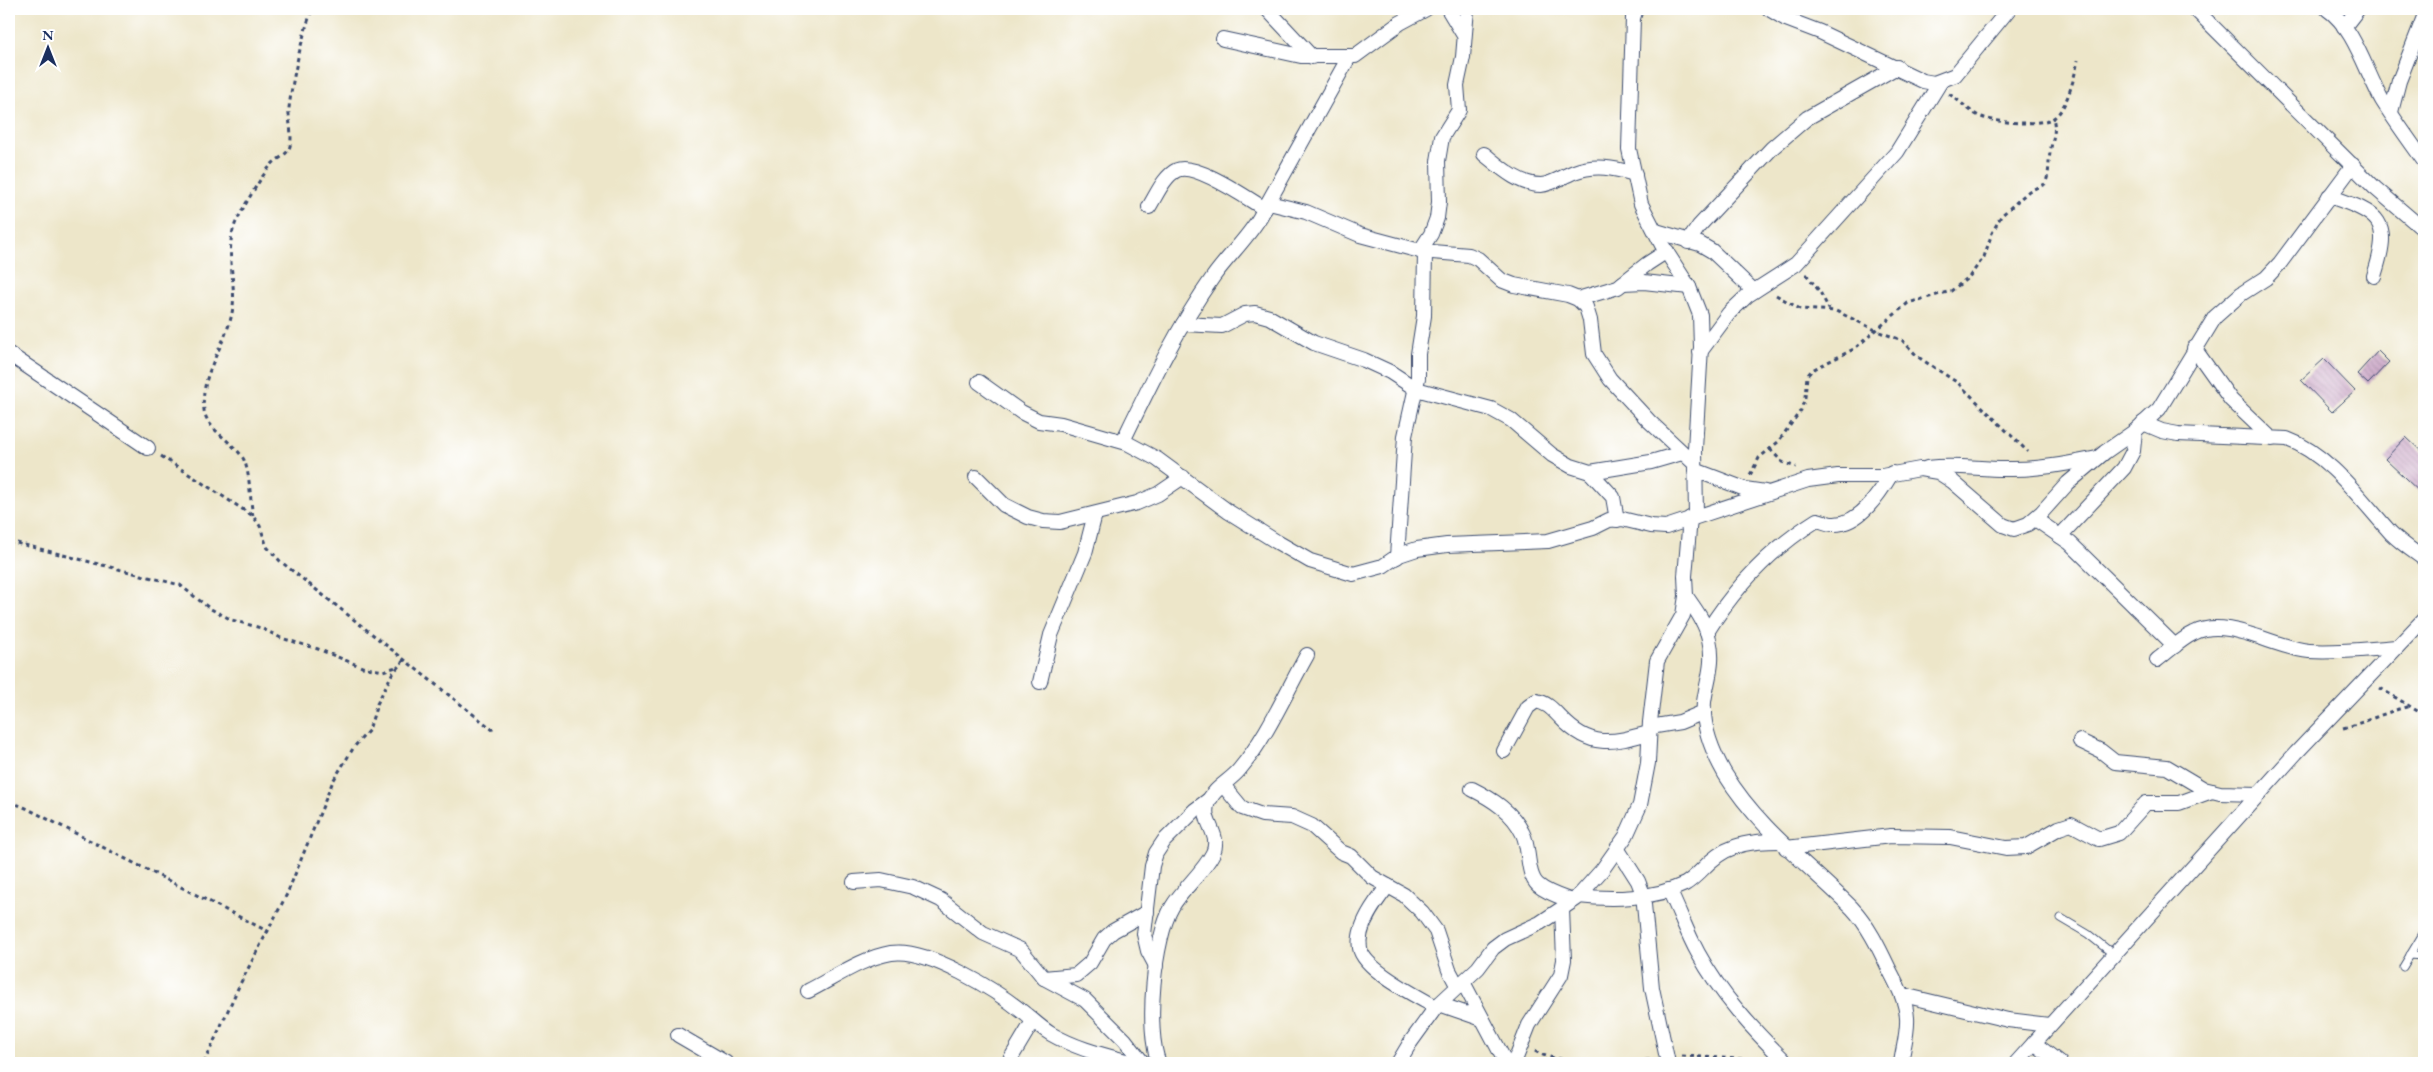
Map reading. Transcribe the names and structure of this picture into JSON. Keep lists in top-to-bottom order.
{
  "north": "top"
}
